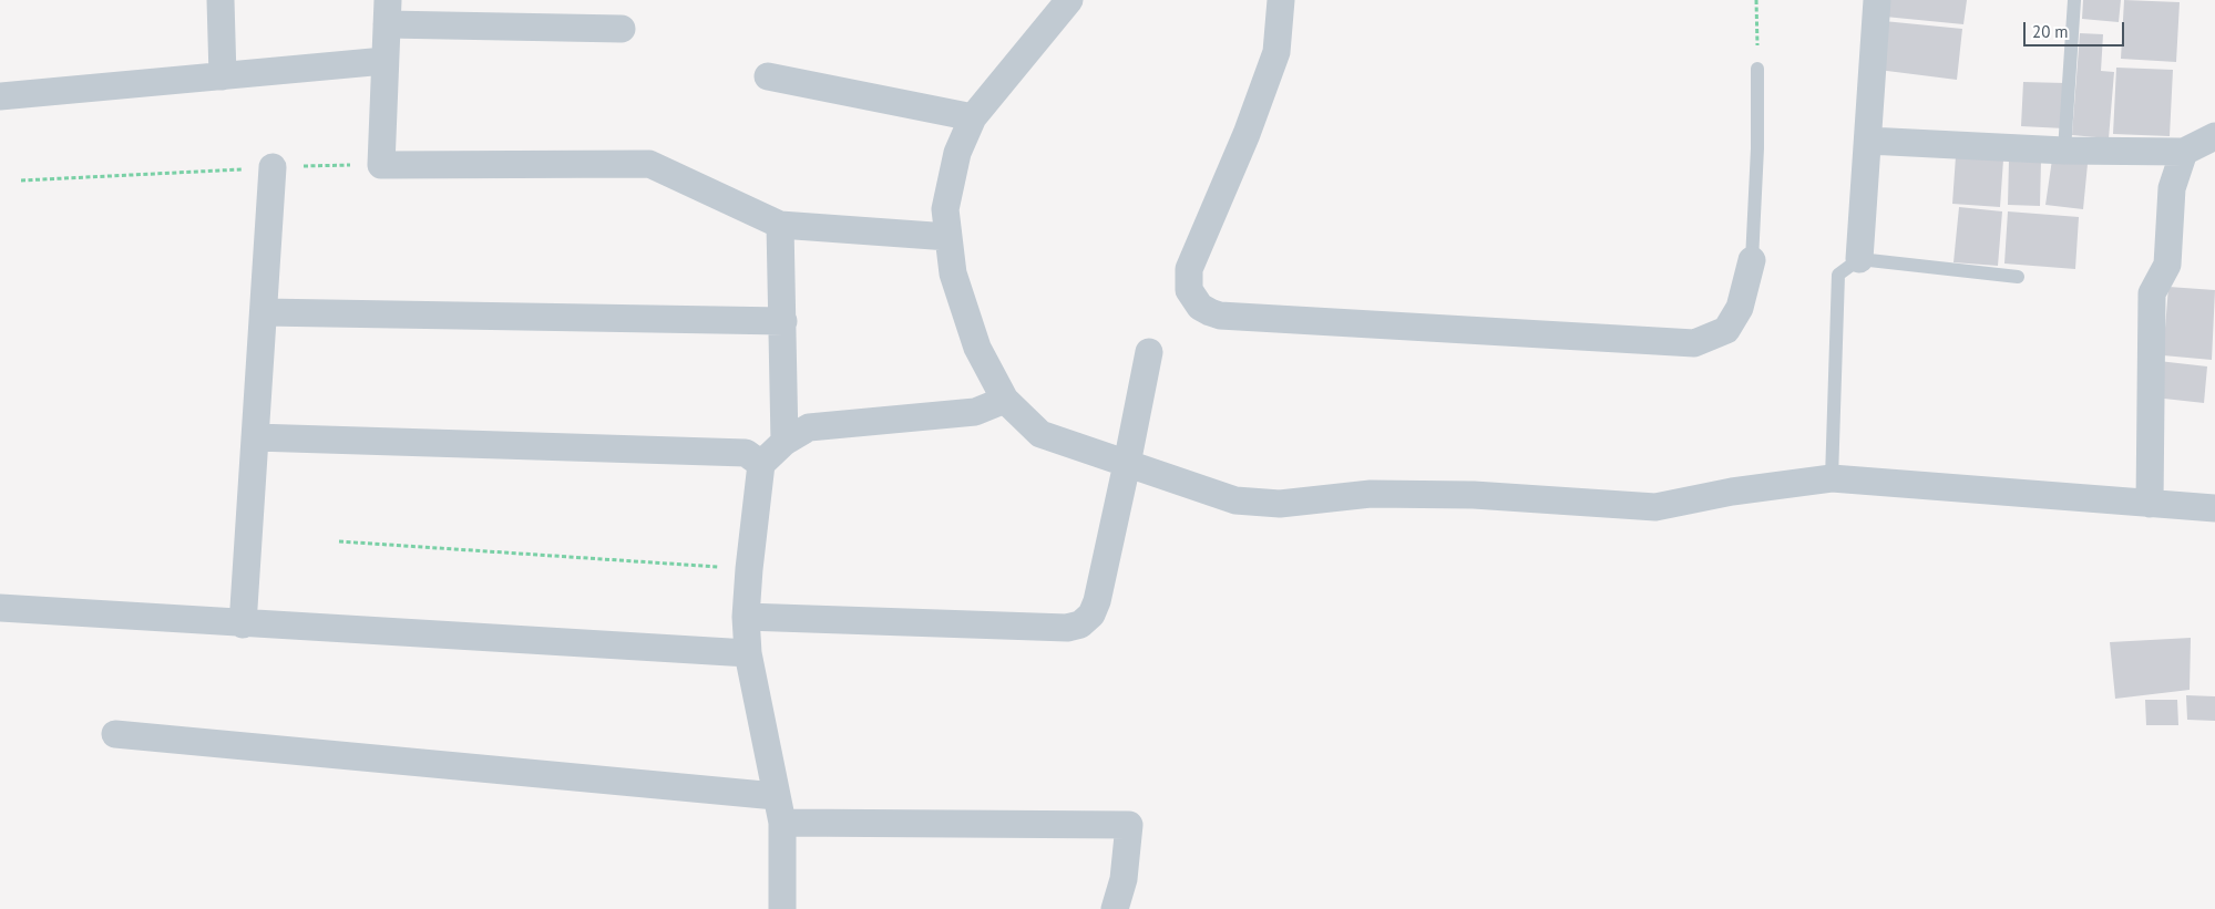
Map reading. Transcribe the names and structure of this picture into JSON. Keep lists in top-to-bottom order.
{
  "scale_bar": "20 m"
}
